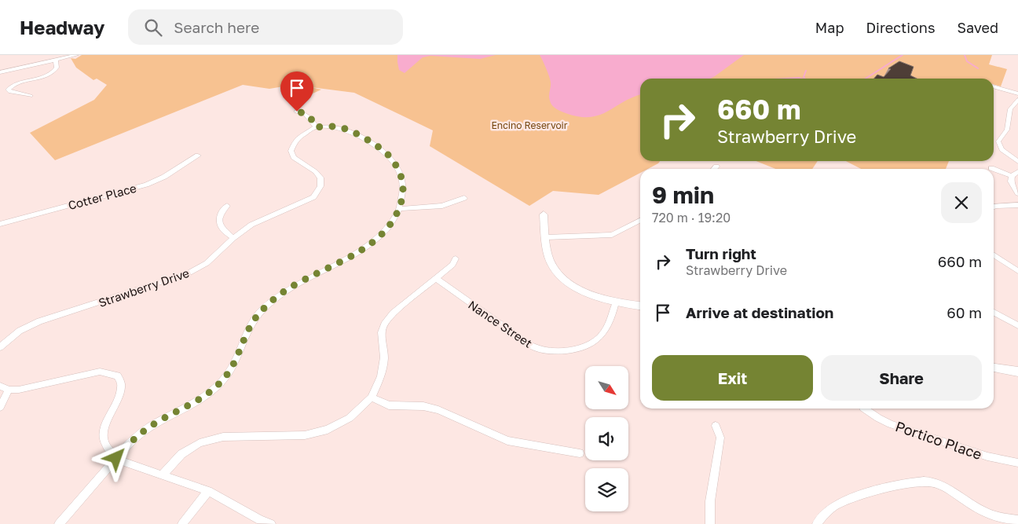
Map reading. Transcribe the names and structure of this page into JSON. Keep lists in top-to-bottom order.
{
  "streets": {
    "street": [
      "Cotter Place",
      "Strawberry Drive",
      "Nance Street",
      "Portico Place"
    ]
  },
  "parks": ["Encino Reservoir"],
  "north": "bottom right",
  "page": {
    "header": "Headway",
    "search": "Search here",
    "nav": ["Map", "Directions", "Saved"],
    "turn": ["660 m", "Strawberry Drive"],
    "heading": ["9 min", "720 m · 19:20"],
    "list": [
      {
        "name": "Turn right",
        "note": "Strawberry Drive",
        "value": "660 m"
      },
      {
        "name": "Arrive at destination",
        "value": "60 m"
      }
    ],
    "buttons": ["Exit", "Share"]
  }
}
